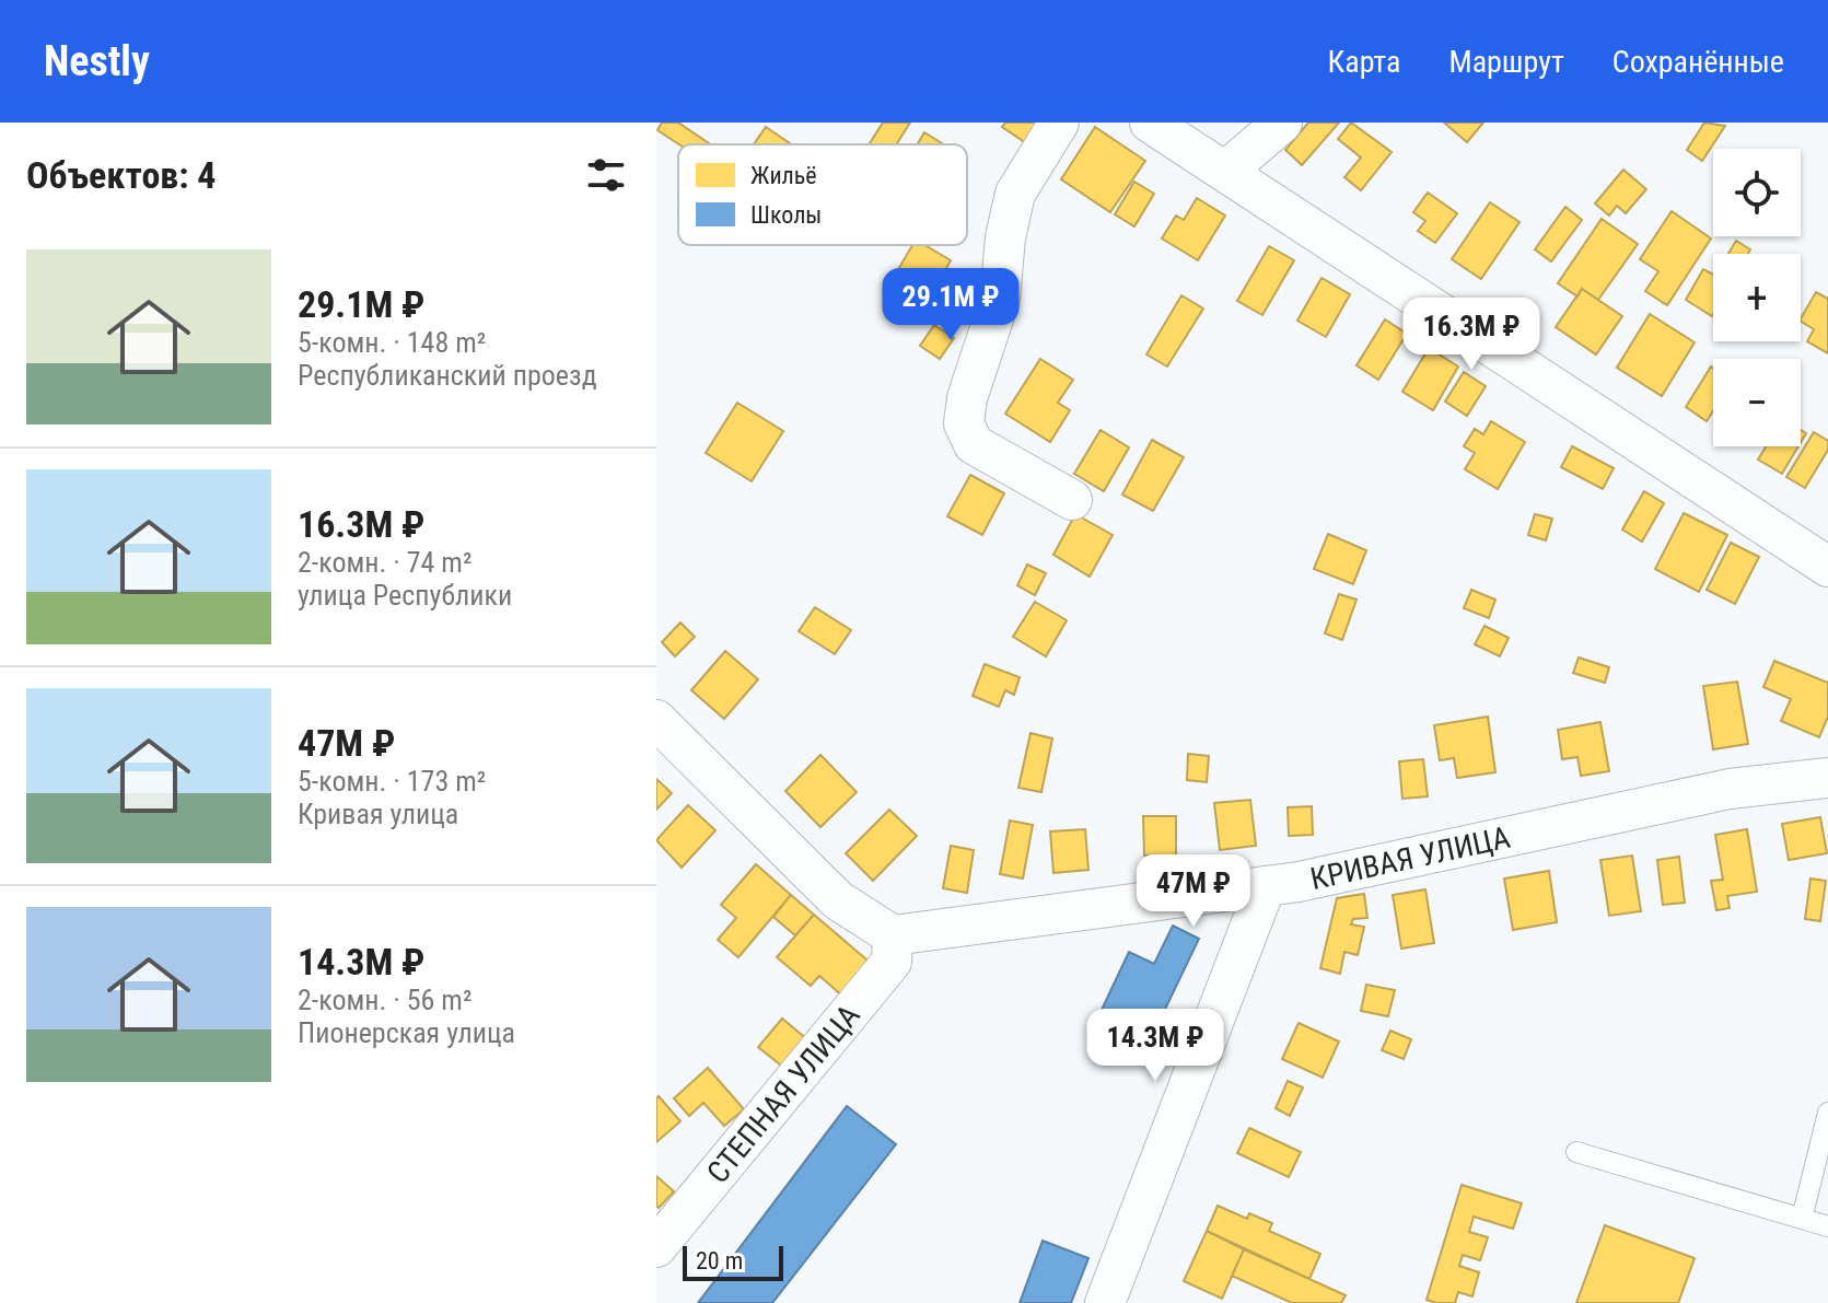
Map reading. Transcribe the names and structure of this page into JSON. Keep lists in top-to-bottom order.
{
  "streets": {
    "street": ["КРИВАЯ УЛИЦА", "СТЕПНАЯ УЛИЦА"]
  },
  "crossings": [
    ["КРИВАЯ УЛИЦА", "СТЕПНАЯ УЛИЦА"]
  ],
  "legend": ["Жильё", "Школы"],
  "scale_bar": "20 m",
  "page": {
    "header": "Nestly",
    "nav": ["Карта", "Маршрут", "Сохранённые"],
    "heading": "Объектов: 4",
    "map_buttons": ["+", "−"],
    "list": [
      {
        "name": "29.1M ₽",
        "note": "5-комн. · 148 m² · Республиканский проезд"
      },
      {
        "name": "16.3M ₽",
        "note": "2-комн. · 74 m² · улица Республики"
      },
      {
        "name": "47M ₽",
        "note": "5-комн. · 173 m² · Кривая улица"
      },
      {
        "name": "14.3M ₽",
        "note": "2-комн. · 56 m² · Пионерская улица"
      }
    ],
    "price": [
      "29.1M ₽",
      "16.3M ₽",
      "47M ₽",
      "14.3M ₽"
    ],
    "scale": "20 m"
  }
}
